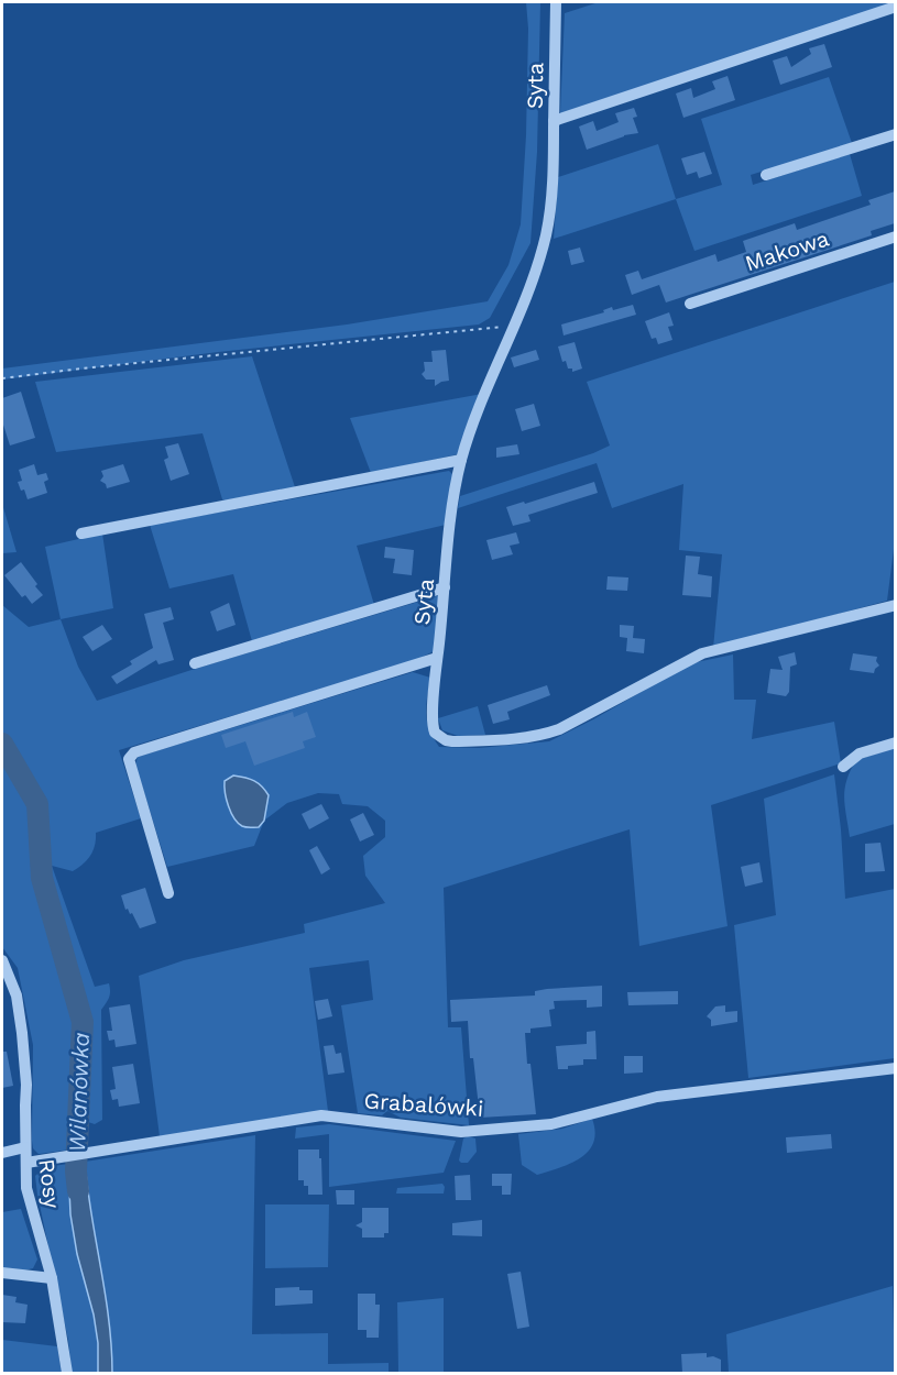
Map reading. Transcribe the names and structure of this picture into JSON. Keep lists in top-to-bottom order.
{
  "streets": {
    "street": [
      "Syta",
      "Makowa",
      "Grabalówki",
      "Rosy"
    ]
  },
  "crossings": [
    ["Grabalówki", "Rosy"]
  ],
  "water": ["Wilanówka"]
}
